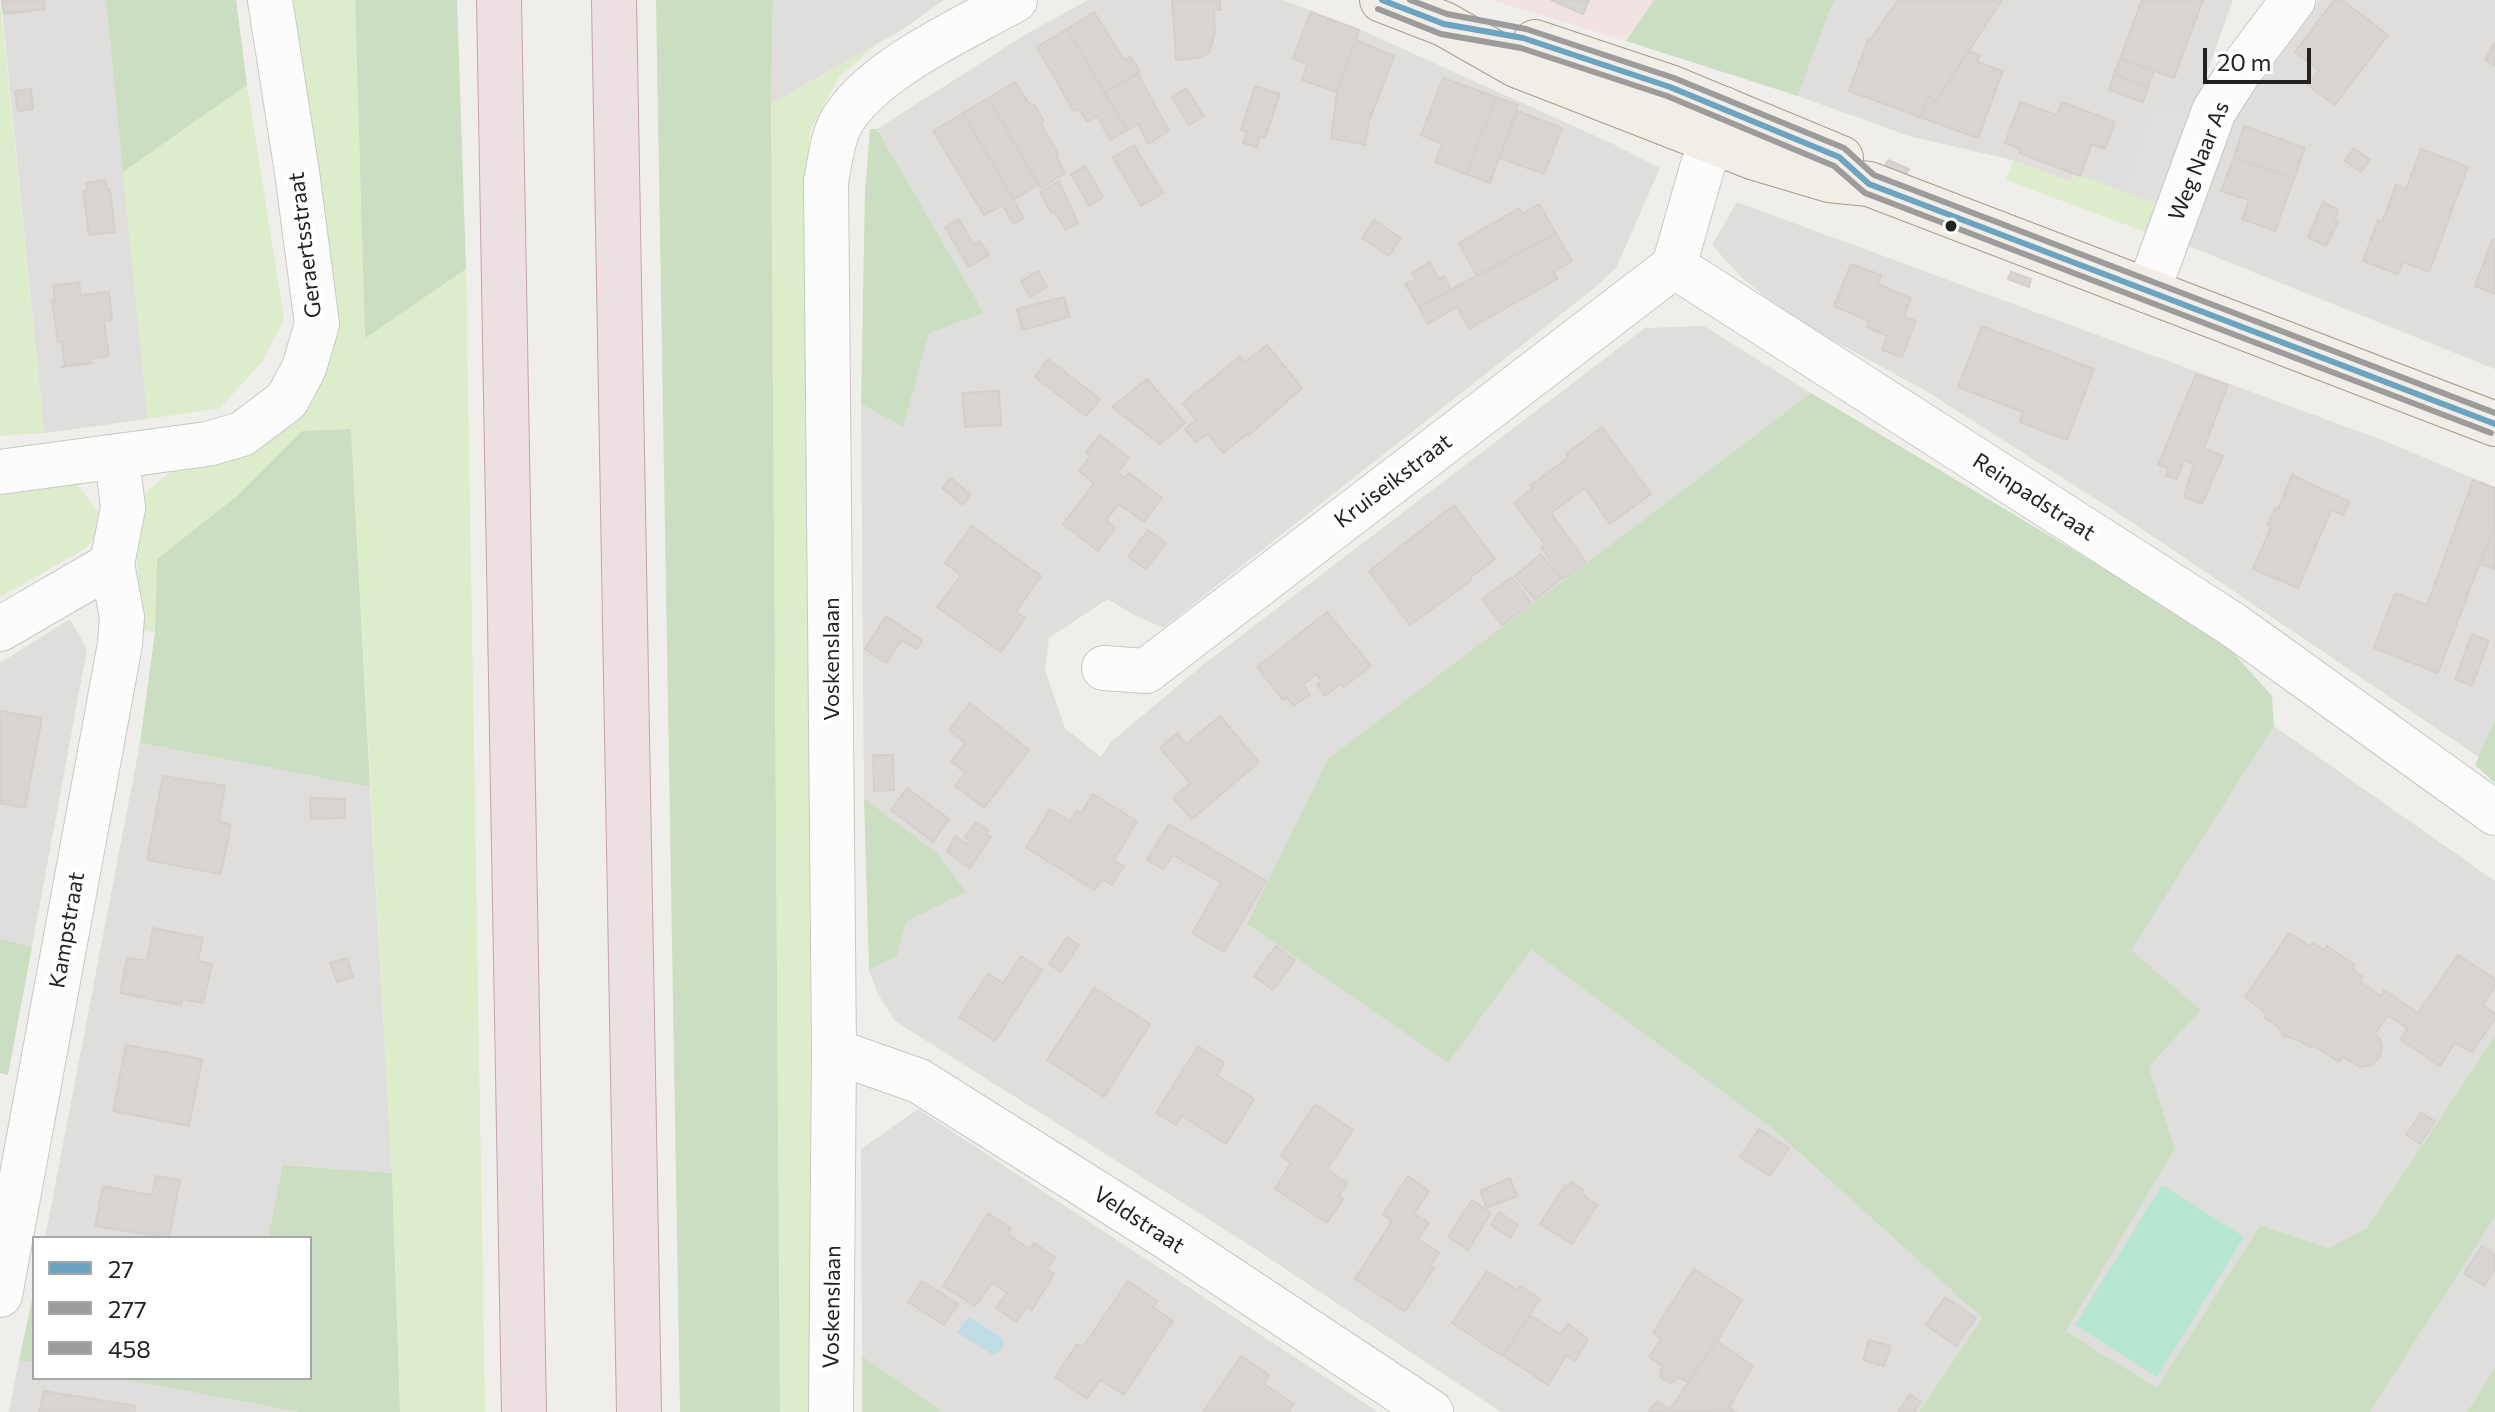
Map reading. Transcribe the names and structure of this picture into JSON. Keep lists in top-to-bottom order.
{
  "streets": {
    "street": [
      "Weg Naar As",
      "Geraertsstraat",
      "Kruiseikstraat",
      "Reinpadstraat",
      "Voskenslaan",
      "Kampstraat",
      "Veldstraat"
    ]
  },
  "crossings": [
    ["Kruiseikstraat", "Reinpadstraat"],
    ["Voskenslaan", "Veldstraat"]
  ],
  "lines": ["transit line 27", "transit line 458", "transit line 277"],
  "legend": ["27", "277", "458"],
  "scale_bar": "20 m"
}
